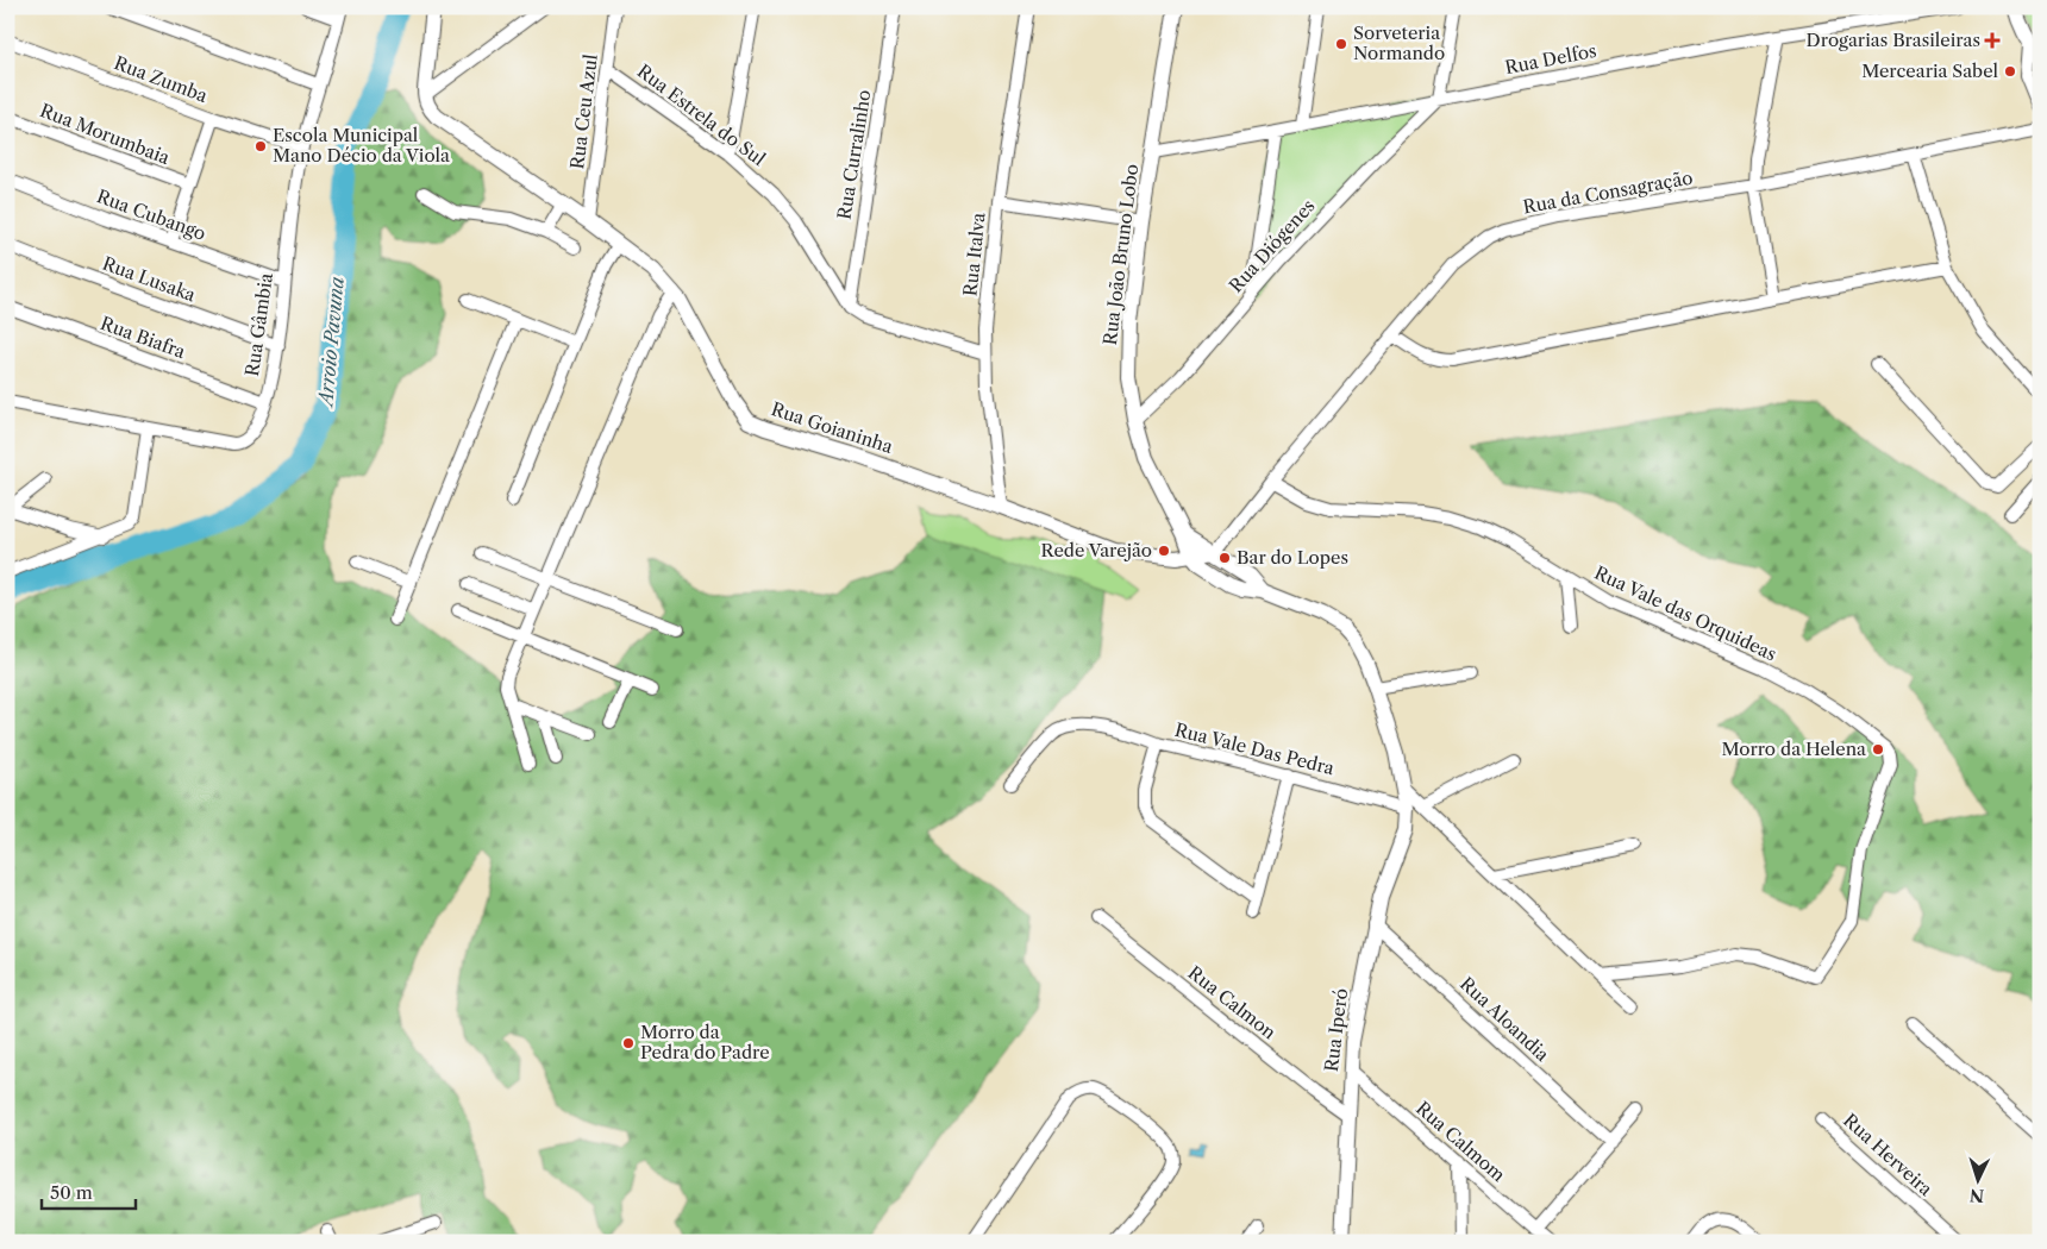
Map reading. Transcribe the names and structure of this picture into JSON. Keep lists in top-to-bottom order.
{
  "streets": {
    "street": [
      "Rua Delfos",
      "Rua Zumba",
      "Rua Ceu Azul",
      "Rua Estrela do Sul",
      "Rua Morumbaia",
      "Rua Curralinho",
      "Rua da Consagração",
      "Rua Cubango",
      "Rua Diógenes",
      "Rua Italva",
      "Rua João Bruno Lobo",
      "Rua Lusaka",
      "Rua Gâmbia",
      "Rua Biafra",
      "Rua Goianinha",
      "Rua Vale das Orquideas",
      "Rua Vale Das Pedra",
      "Rua Calmon",
      "Rua Aloandia",
      "Rua Iperó",
      "Rua Calmom",
      "Rua Herveira"
    ]
  },
  "crossings": [
    ["Rua Delfos", "Rua Diógenes"],
    ["Rua Delfos", "Rua João Bruno Lobo"],
    ["Rua Zumba", "Rua Gâmbia"],
    ["Rua Ceu Azul", "Rua Estrela do Sul"],
    ["Rua Ceu Azul", "Rua Goianinha"],
    ["Rua Estrela do Sul", "Rua Curralinho"],
    ["Rua da Consagração", "Rua Goianinha"],
    ["Rua da Consagração", "Rua Vale das Orquideas"],
    ["Rua Cubango", "Rua Gâmbia"],
    ["Rua Diógenes", "Rua João Bruno Lobo"],
    ["Rua Italva", "Rua Goianinha"],
    ["Rua João Bruno Lobo", "Rua Goianinha"],
    ["Rua Lusaka", "Rua Gâmbia"],
    ["Rua Gâmbia", "Rua Biafra"],
    ["Rua Vale Das Pedra", "Rua Iperó"],
    ["Rua Calmon", "Rua Iperó"],
    ["Rua Aloandia", "Rua Iperó"],
    ["Rua Iperó", "Rua Calmom"]
  ],
  "water": ["Arroio Pavuna"],
  "places": {
    "health": ["Drogarias Brasileiras"],
    "other": [
      "Sorveteria Normando",
      "Mercearia Sabel",
      "Escola Municipal Mano Décio da Viola",
      "Rede Varejão",
      "Bar do Lopes",
      "Morro da Helena",
      "Morro da Pedra do Padre"
    ]
  },
  "scale_bar": "50 m",
  "north": "bottom"
}
